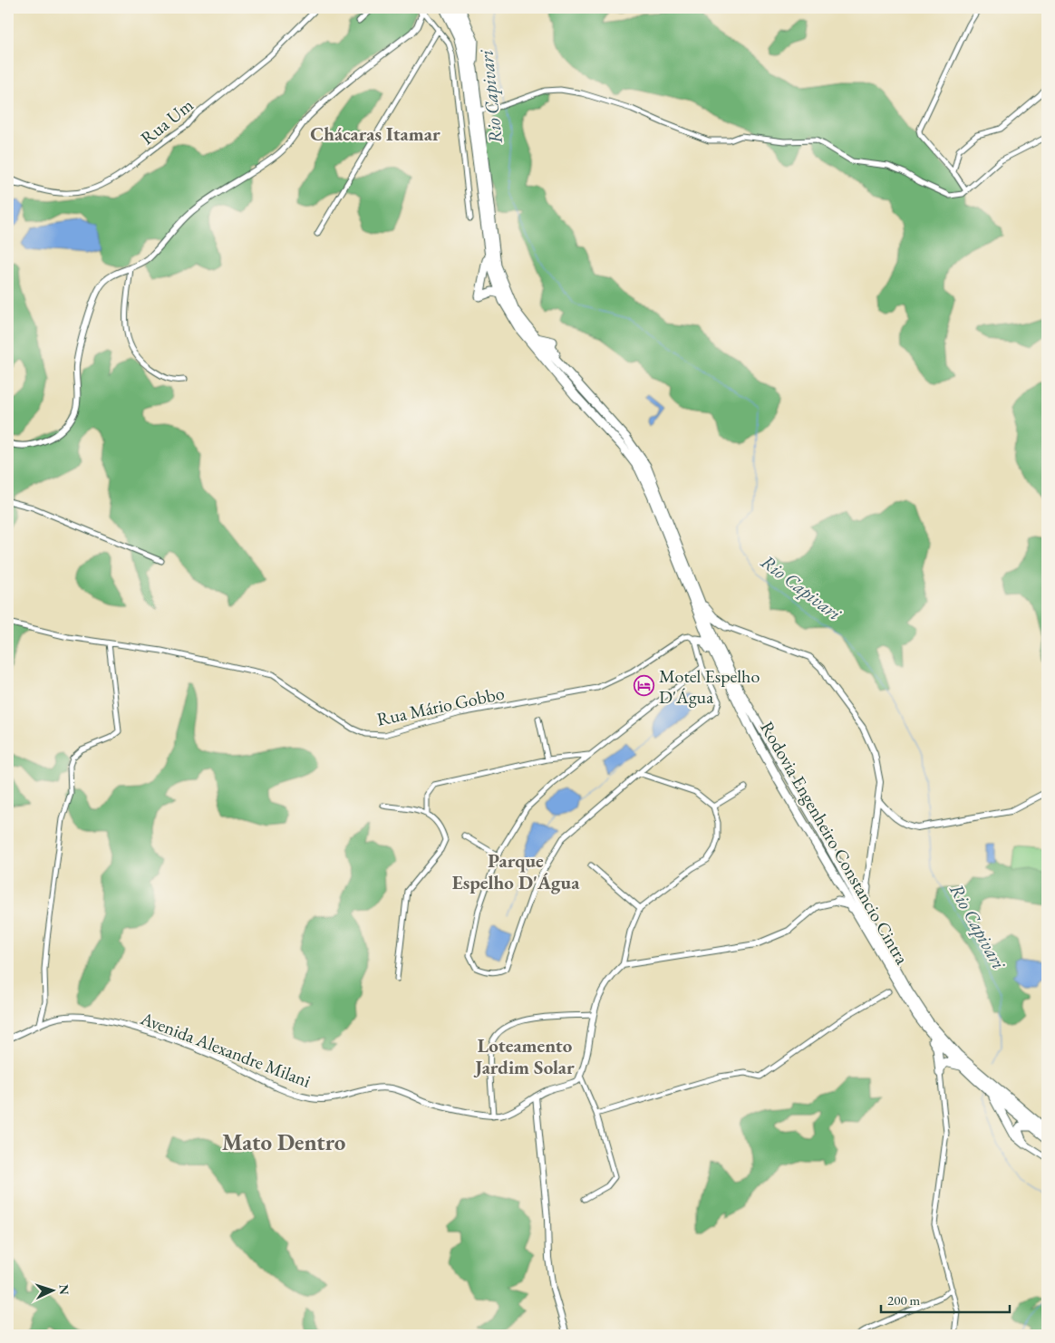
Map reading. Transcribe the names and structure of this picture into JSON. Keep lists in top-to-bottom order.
{
  "streets": {
    "highway": ["Rodovia Engenheiro Constancio Cintra"],
    "street": ["Rua Um", "Rua Mário Gobbo", "Avenida Alexandre Milani"]
  },
  "districts": [
    "Chácaras Itamar",
    "Parque Espelho D'Água",
    "Loteamento Jardim Solar",
    "Mato Dentro"
  ],
  "water": ["Rio Capivari"],
  "places": {
    "hotel": ["Motel Espelho D'Água"]
  },
  "scale_bar": "200 m",
  "north": "right"
}
